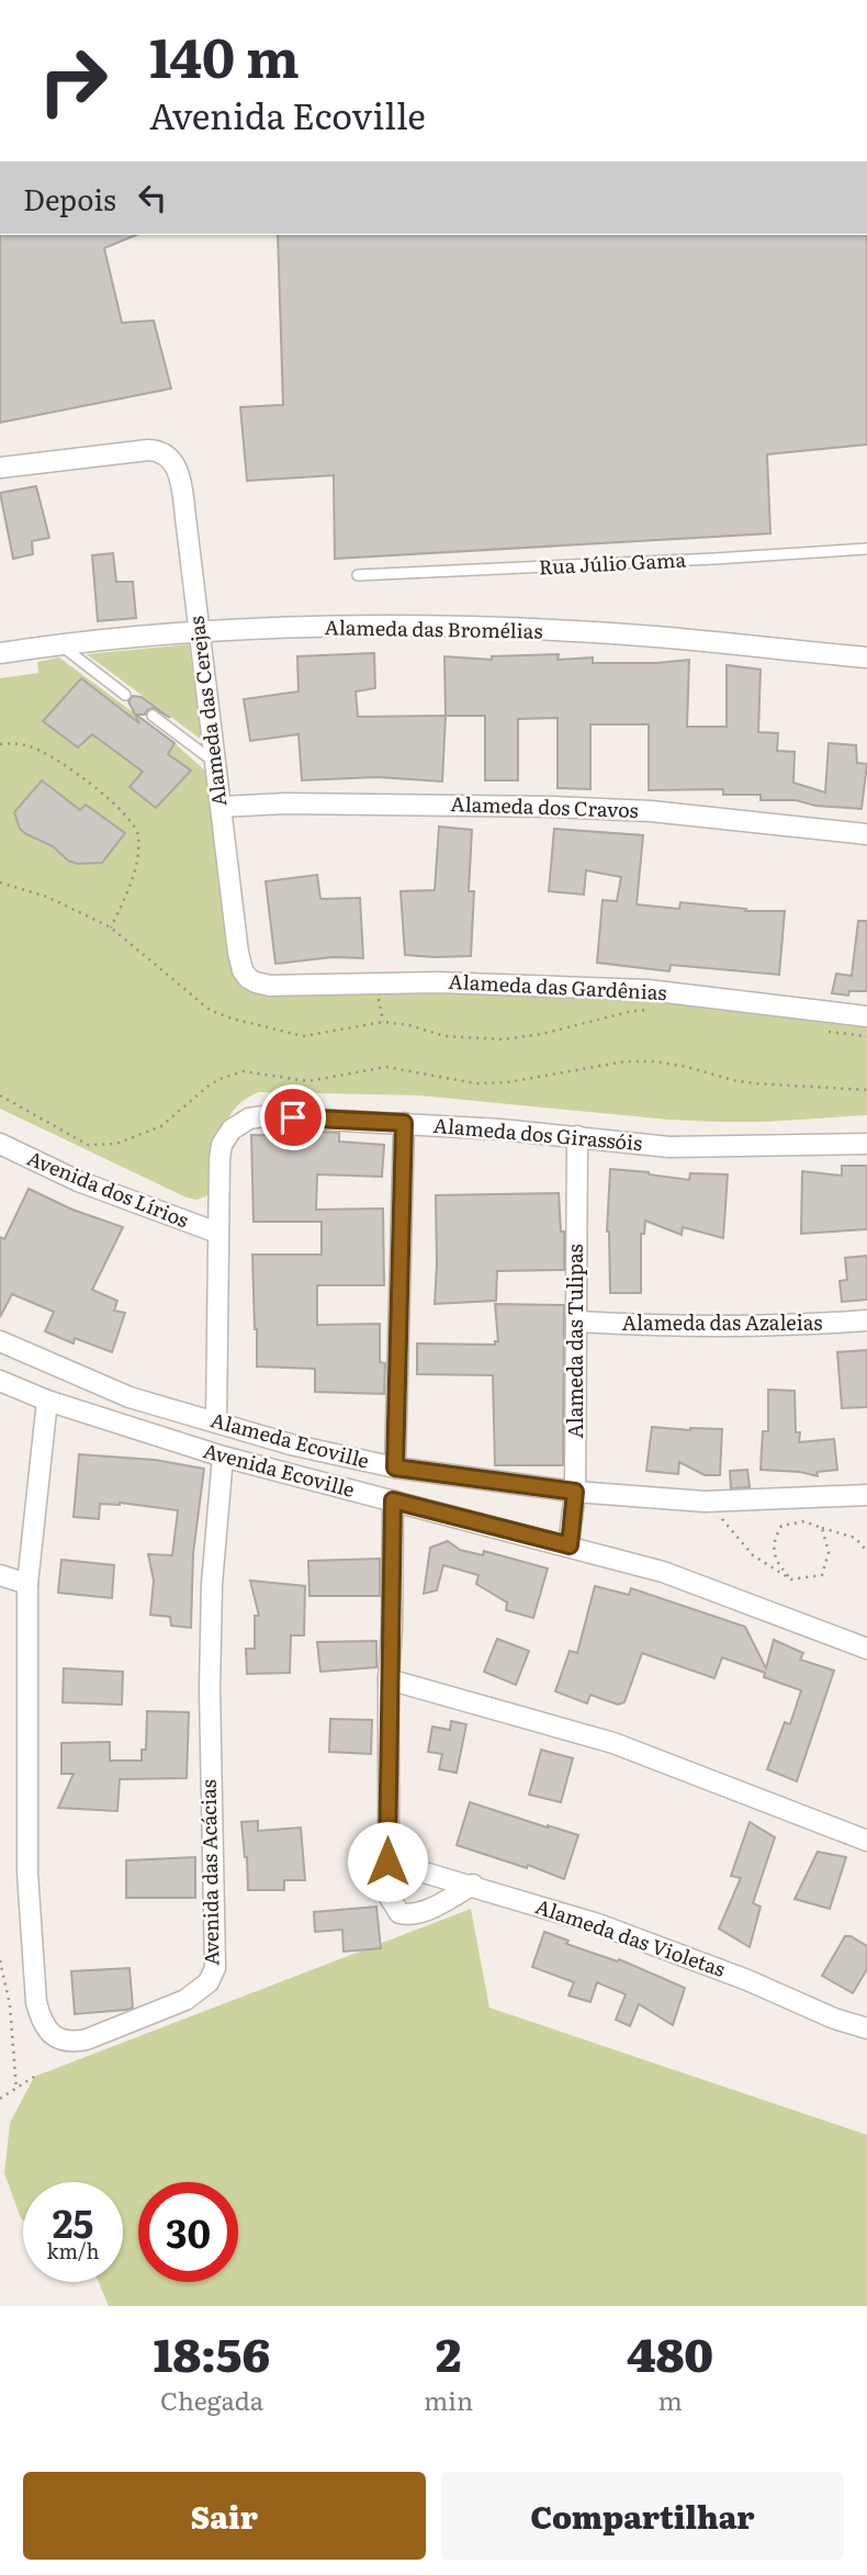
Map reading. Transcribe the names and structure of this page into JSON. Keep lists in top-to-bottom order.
{
  "streets": {
    "street": [
      "Alameda das Bromélias",
      "Alameda das Cerejas",
      "Alameda dos Cravos",
      "Alameda das Gardênias",
      "Alameda dos Girassóis",
      "Avenida dos Lírios",
      "Alameda das Azaleias",
      "Alameda das Tulipas",
      "Alameda Ecoville",
      "Avenida Ecoville",
      "Avenida das Acácias",
      "Alameda das Violetas"
    ],
    "lane": ["Rua Júlio Gama"]
  },
  "crossings": [
    ["Alameda das Bromélias", "Alameda das Cerejas"],
    ["Alameda das Cerejas", "Alameda dos Cravos"],
    ["Alameda das Cerejas", "Alameda das Gardênias"],
    ["Alameda dos Girassóis", "Avenida dos Lírios"],
    ["Alameda dos Girassóis", "Alameda das Tulipas"],
    ["Alameda dos Girassóis", "Alameda Ecoville"],
    ["Alameda das Azaleias", "Alameda das Tulipas"],
    ["Alameda das Tulipas", "Alameda Ecoville"],
    ["Alameda das Tulipas", "Avenida Ecoville"],
    ["Avenida Ecoville", "Avenida das Acácias"]
  ],
  "page": {
    "turn": ["140 m", "Avenida Ecoville"],
    "then": "Depois",
    "speed": "25 km/h",
    "limit": "30",
    "eta": [
      "18:56",
      "Chegada",
      "2",
      "min",
      "480",
      "m"
    ],
    "buttons": ["Sair", "Compartilhar"]
  }
}
